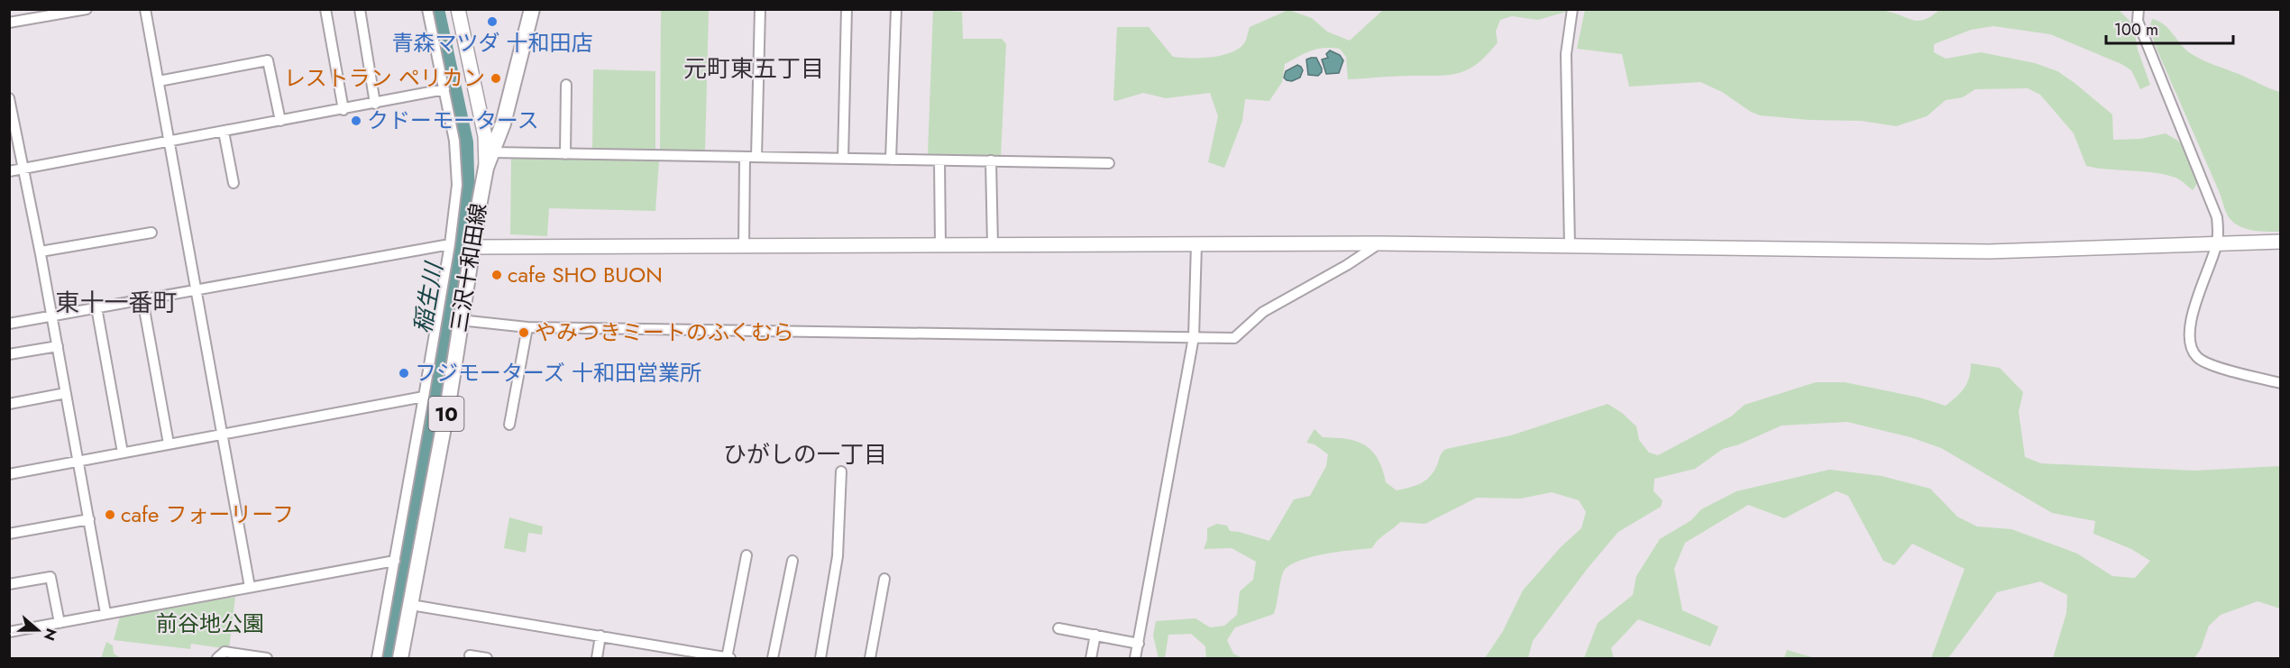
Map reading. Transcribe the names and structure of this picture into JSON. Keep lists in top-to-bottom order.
{
  "streets": {
    "main road": ["三沢十和田線", "10"]
  },
  "crossings": [
    ["三沢十和田線", "10"]
  ],
  "districts": ["元町東五丁目", "東十一番町", "ひがしの一丁目"],
  "water": ["稲生川"],
  "parks": ["前谷地公園"],
  "places": [
    "青森マツダ 十和田店",
    "レストラン ペリカン",
    "クドーモータース",
    "cafe SHO BUON",
    "やみつきミートのふくむら",
    "フジモーターズ 十和田営業所",
    "cafe フォーリーフ"
  ],
  "scale_bar": "100 m",
  "north": "right"
}
